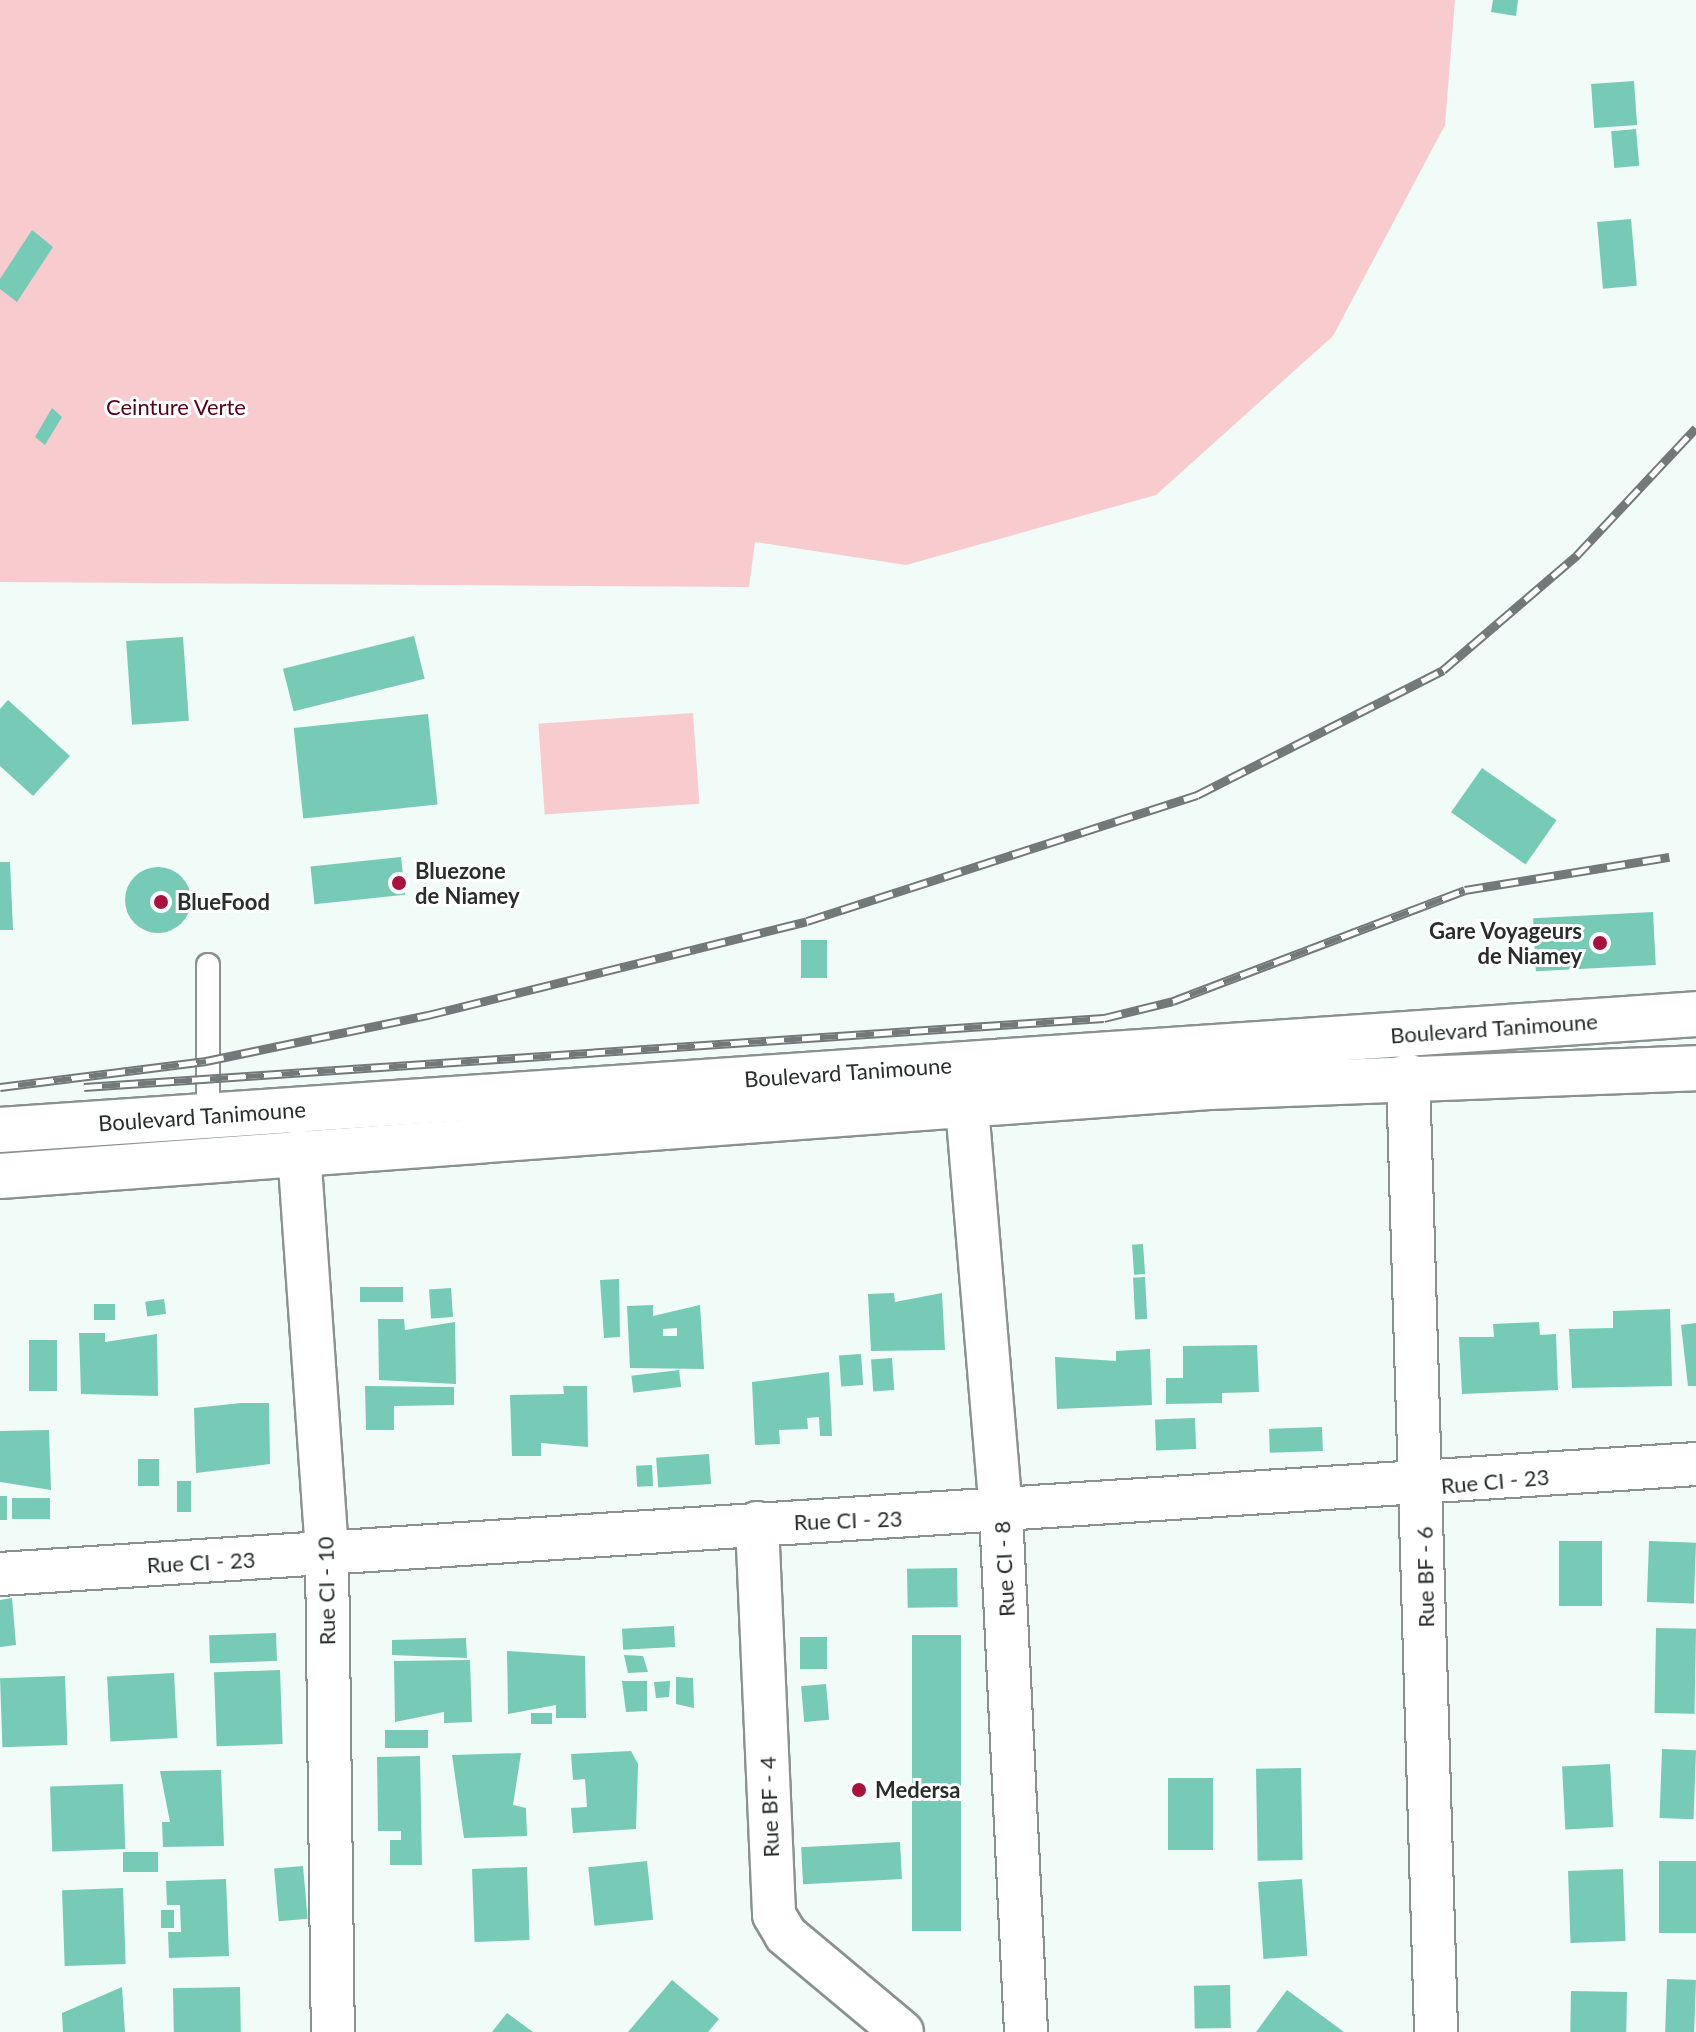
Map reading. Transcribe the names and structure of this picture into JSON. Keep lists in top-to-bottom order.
{
  "streets": {
    "main road": ["Boulevard Tanimoune"],
    "street": [
      "Rue CI - 23",
      "Rue CI - 8",
      "Rue BF - 6",
      "Rue CI - 10",
      "Rue BF - 4"
    ]
  },
  "crossings": [
    ["Boulevard Tanimoune", "Rue CI - 8"],
    ["Boulevard Tanimoune", "Rue BF - 6"],
    ["Boulevard Tanimoune", "Rue CI - 10"],
    ["Rue CI - 23", "Rue CI - 8"],
    ["Rue CI - 23", "Rue BF - 6"],
    ["Rue CI - 23", "Rue CI - 10"],
    ["Rue CI - 23", "Rue BF - 4"]
  ],
  "parks": ["Ceinture Verte"],
  "places": [
    "Bluezone de Niamey",
    "BlueFood",
    "Gare Voyageurs de Niamey",
    "Medersa"
  ]
}
